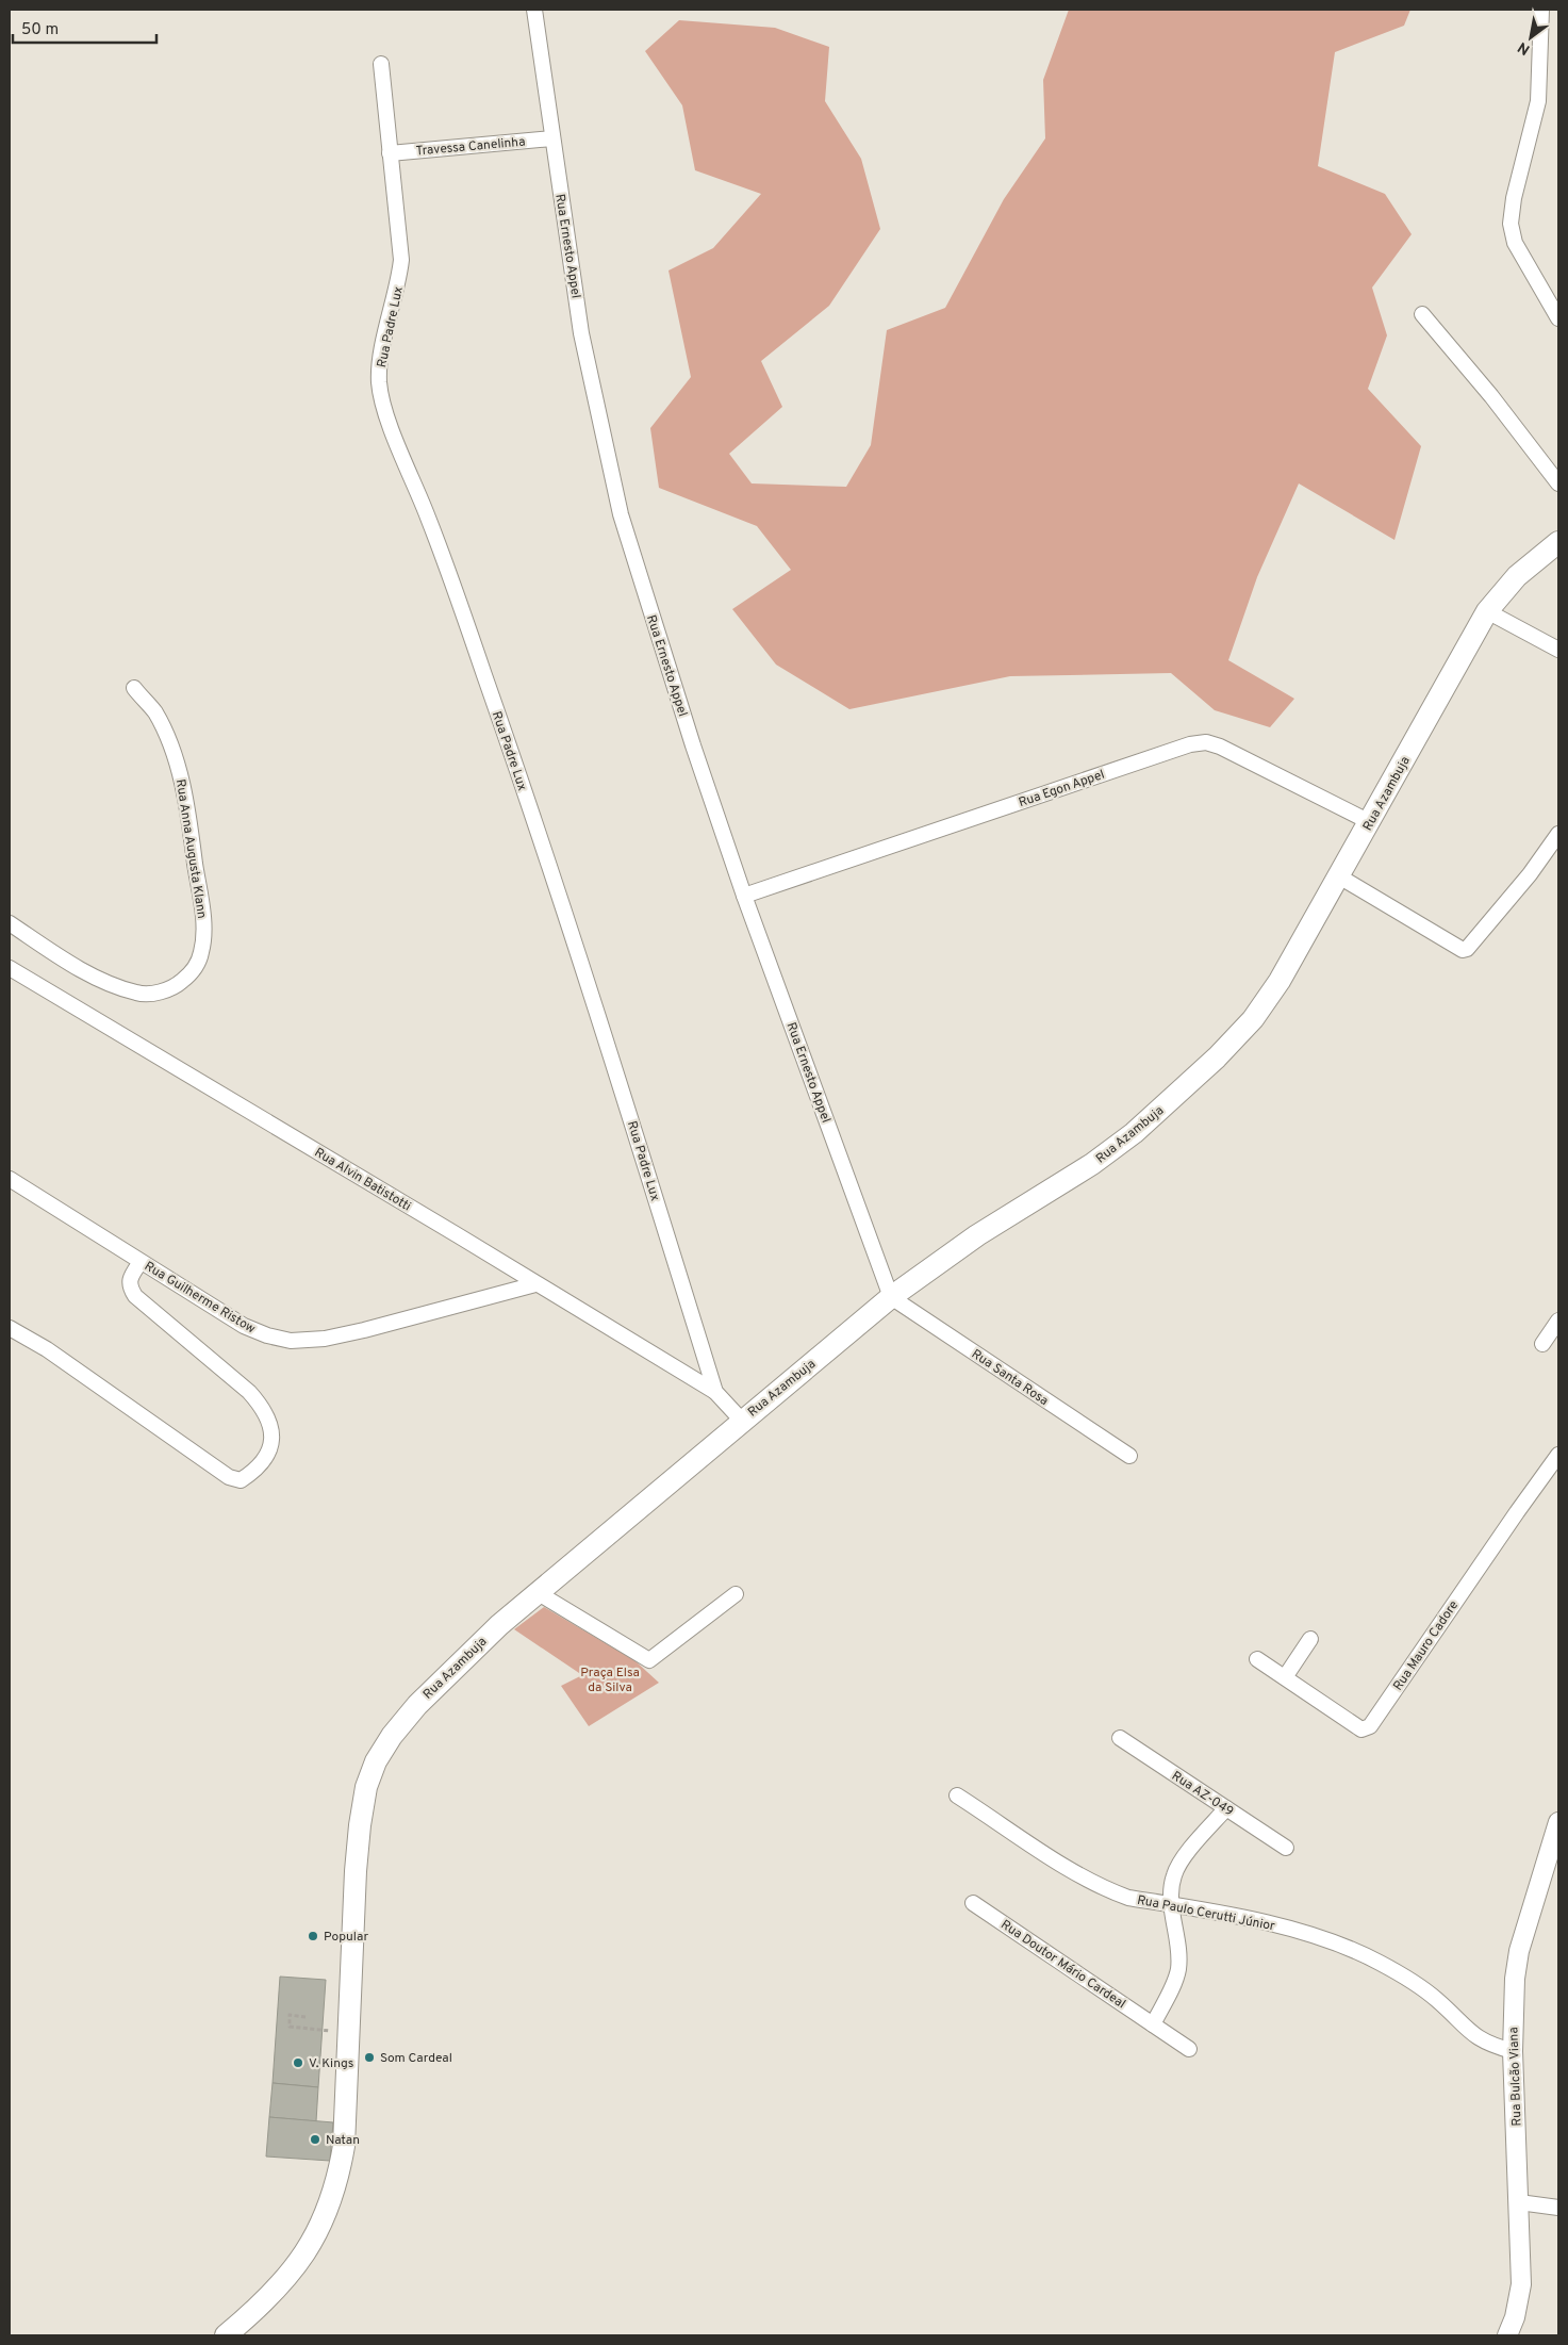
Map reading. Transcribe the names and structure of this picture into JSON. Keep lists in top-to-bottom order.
{
  "streets": {
    "main road": ["Rua Azambuja"],
    "street": [
      "Travessa Canelinha",
      "Rua Ernesto Appel",
      "Rua Padre Lux",
      "Rua Egon Appel",
      "Rua Anna Augusta Klann",
      "Rua Alvin Batistotti",
      "Rua Guilherme Ristow",
      "Rua Santa Rosa",
      "Rua Mauro Cadore",
      "Rua AZ-049",
      "Rua Paulo Cerutti Júnior",
      "Rua Doutor Mário Cardeal",
      "Rua Bulcão Viana"
    ]
  },
  "crossings": [
    ["Travessa Canelinha", "Rua Ernesto Appel"],
    ["Travessa Canelinha", "Rua Padre Lux"],
    ["Rua Ernesto Appel", "Rua Egon Appel"],
    ["Rua Ernesto Appel", "Rua Azambuja"],
    ["Rua Ernesto Appel", "Rua Santa Rosa"],
    ["Rua Padre Lux", "Rua Azambuja"],
    ["Rua Padre Lux", "Rua Alvin Batistotti"],
    ["Rua Egon Appel", "Rua Azambuja"],
    ["Rua Azambuja", "Rua Santa Rosa"],
    ["Rua Alvin Batistotti", "Rua Guilherme Ristow"],
    ["Rua Paulo Cerutti Júnior", "Rua Bulcão Viana"]
  ],
  "parks": ["Praça Elsa da Silva"],
  "places": [
    "Popular",
    "Som Cardeal",
    "V. Kings",
    "Natan"
  ],
  "scale_bar": "50 m",
  "north": "bottom left"
}
